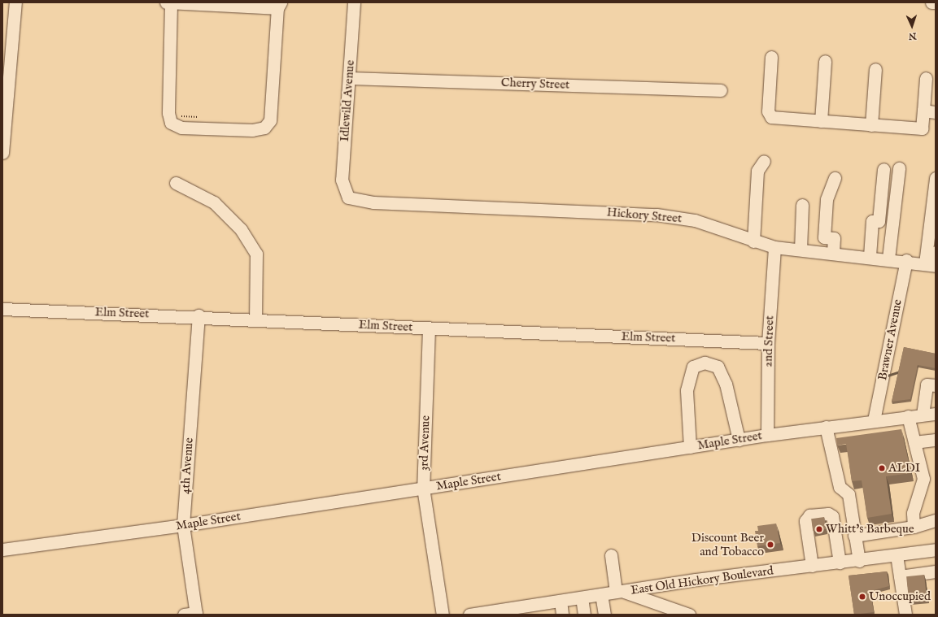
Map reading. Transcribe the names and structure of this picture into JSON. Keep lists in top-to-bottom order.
{
  "streets": {
    "street": [
      "Cherry Street",
      "Idlewild Avenue",
      "Hickory Street",
      "Elm Street",
      "Brawner Avenue",
      "2nd Street",
      "Maple Street",
      "3rd Avenue",
      "4th Avenue",
      "East Old Hickory Boulevard"
    ]
  },
  "crossings": [
    ["Cherry Street", "Idlewild Avenue"],
    ["Idlewild Avenue", "Hickory Street"],
    ["Hickory Street", "Brawner Avenue"],
    ["Hickory Street", "2nd Street"],
    ["Elm Street", "2nd Street"],
    ["Elm Street", "3rd Avenue"],
    ["Elm Street", "4th Avenue"],
    ["Brawner Avenue", "Maple Street"],
    ["2nd Street", "Maple Street"],
    ["Maple Street", "3rd Avenue"],
    ["Maple Street", "4th Avenue"]
  ],
  "places": [
    "ALDI",
    "Whitt's Barbeque",
    "Discount Beer and Tobacco",
    "Unoccupied"
  ],
  "north": "bottom"
}
